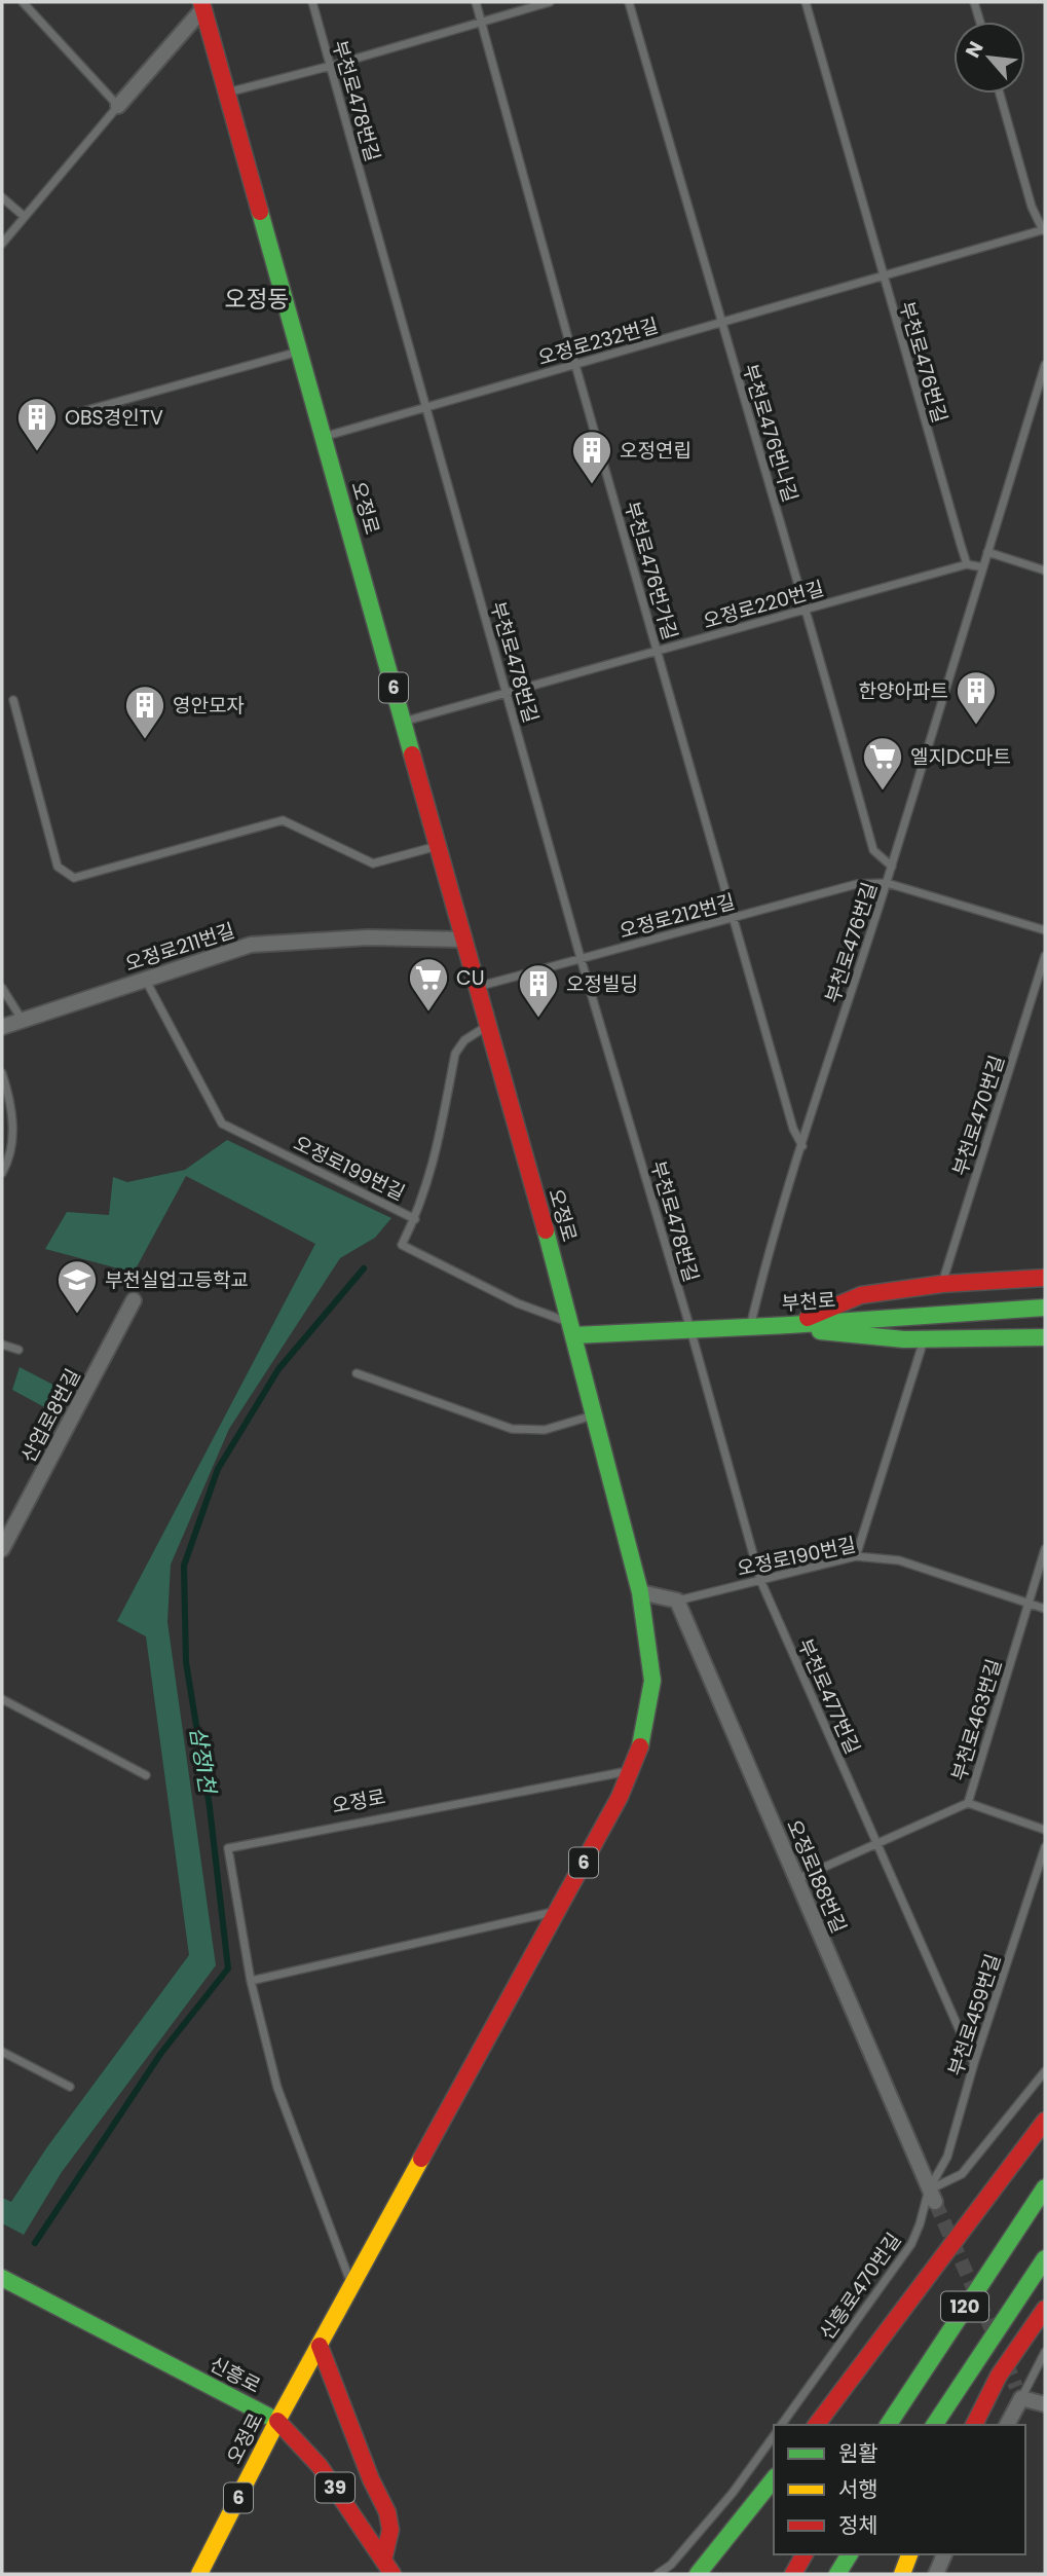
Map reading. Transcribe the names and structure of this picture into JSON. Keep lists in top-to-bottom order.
{
  "streets": {
    "main road": [
      "오정로",
      "6",
      "부천로",
      "120",
      "신흥로",
      "39"
    ],
    "street": ["오정로211번길", "산업로8번길", "오정로188번길"],
    "lane": [
      "부천로478번길",
      "오정로232번길",
      "부천로476번길",
      "부천로476번나길",
      "부천로476번가길",
      "오정로220번길",
      "오정로212번길",
      "부천로470번길",
      "오정로199번길",
      "오정로190번길",
      "부천로477번길",
      "부천로463번길",
      "부천로459번길",
      "신흥로470번길"
    ]
  },
  "crossings": [
    ["부천로478번길", "오정로232번길"],
    ["부천로478번길", "오정로220번길"],
    ["부천로478번길", "오정로212번길"],
    ["부천로478번길", "부천로"],
    ["부천로478번길", "부천로477번길"],
    ["오정로232번길", "부천로476번길"],
    ["오정로232번길", "부천로476번나길"],
    ["오정로232번길", "오정로"],
    ["오정로232번길", "부천로476번가길"],
    ["부천로476번길", "부천로476번나길"],
    ["부천로476번길", "부천로476번가길"],
    ["부천로476번길", "오정로220번길"],
    ["부천로476번길", "오정로212번길"],
    ["부천로476번길", "부천로"],
    ["부천로476번나길", "오정로220번길"],
    ["오정로", "오정로220번길"],
    ["오정로", "오정로212번길"],
    ["오정로", "오정로211번길"],
    ["오정로", "오정로199번길"],
    ["오정로", "부천로"],
    ["오정로", "신흥로"],
    ["부천로476번가길", "오정로220번길"],
    ["부천로476번가길", "오정로212번길"],
    ["오정로211번길", "오정로199번길"],
    ["오정로199번길", "부천로"],
    ["부천로", "부천로477번길"],
    ["오정로190번길", "부천로477번길"],
    ["오정로190번길", "부천로463번길"],
    ["오정로190번길", "오정로188번길"],
    ["부천로477번길", "부천로463번길"],
    ["부천로477번길", "부천로459번길"],
    ["부천로463번길", "오정로188번길"],
    ["오정로188번길", "부천로459번길"],
    ["오정로188번길", "신흥로470번길"],
    ["부천로459번길", "신흥로470번길"]
  ],
  "districts": ["오정동"],
  "water": ["삼정1천"],
  "places": {
    "building": [
      "OBS경인TV",
      "오정연립",
      "한양아파트",
      "영안모자",
      "오정빌딩"
    ],
    "supermarket": ["엘지DC마트", "CU"],
    "school or university": ["부천실업고등학교"]
  },
  "legend": ["원활", "서행", "정체"],
  "north": "top left"
}
